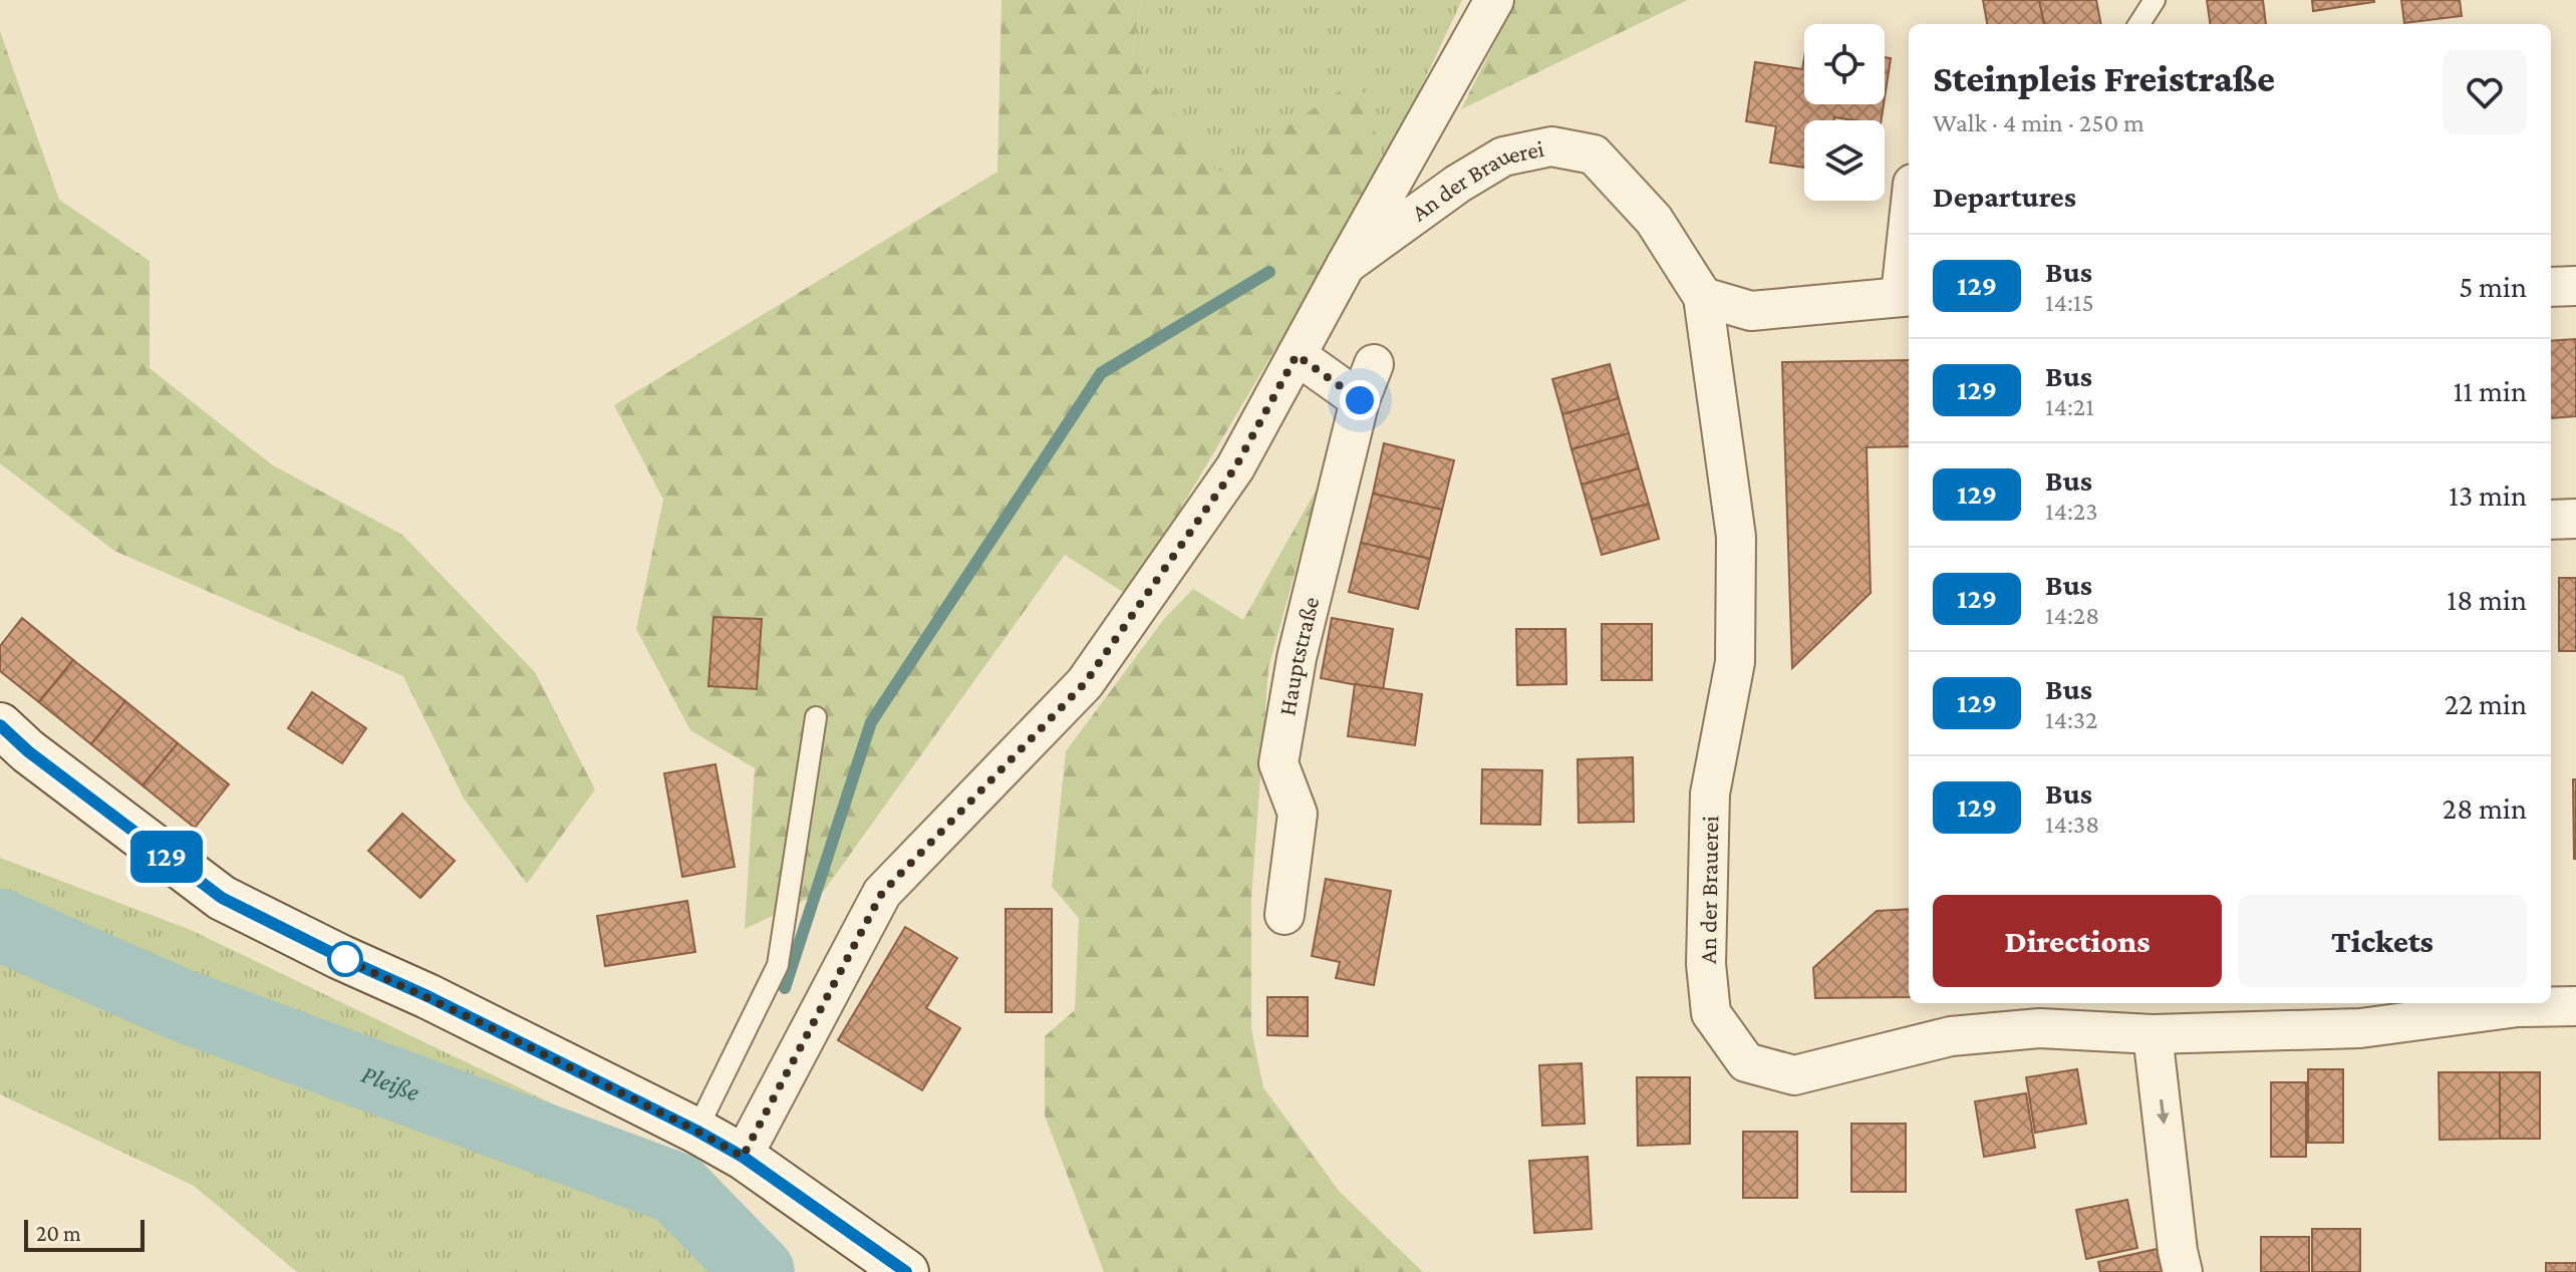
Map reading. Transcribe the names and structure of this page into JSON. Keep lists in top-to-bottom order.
{
  "streets": {
    "street": ["An der Brauerei", "Hauptstraße"]
  },
  "water": ["Pleiße"],
  "lines": ["bus line 129"],
  "scale_bar": "20 m",
  "page": {
    "on_map": "129",
    "heading": [
      ["Steinpleis Freistraße", "Walk · 4 min · 250 m"],
      "Departures"
    ],
    "list": [
      {
        "mark": "129",
        "name": "Bus",
        "note": "14:15",
        "value": "5 min"
      },
      {
        "mark": "129",
        "name": "Bus",
        "note": "14:21",
        "value": "11 min"
      },
      {
        "mark": "129",
        "name": "Bus",
        "note": "14:23",
        "value": "13 min"
      },
      {
        "mark": "129",
        "name": "Bus",
        "note": "14:28",
        "value": "18 min"
      },
      {
        "mark": "129",
        "name": "Bus",
        "note": "14:32",
        "value": "22 min"
      },
      {
        "mark": "129",
        "name": "Bus",
        "note": "14:38",
        "value": "28 min"
      }
    ],
    "buttons": ["Directions", "Tickets"],
    "scale": "20 m"
  }
}
